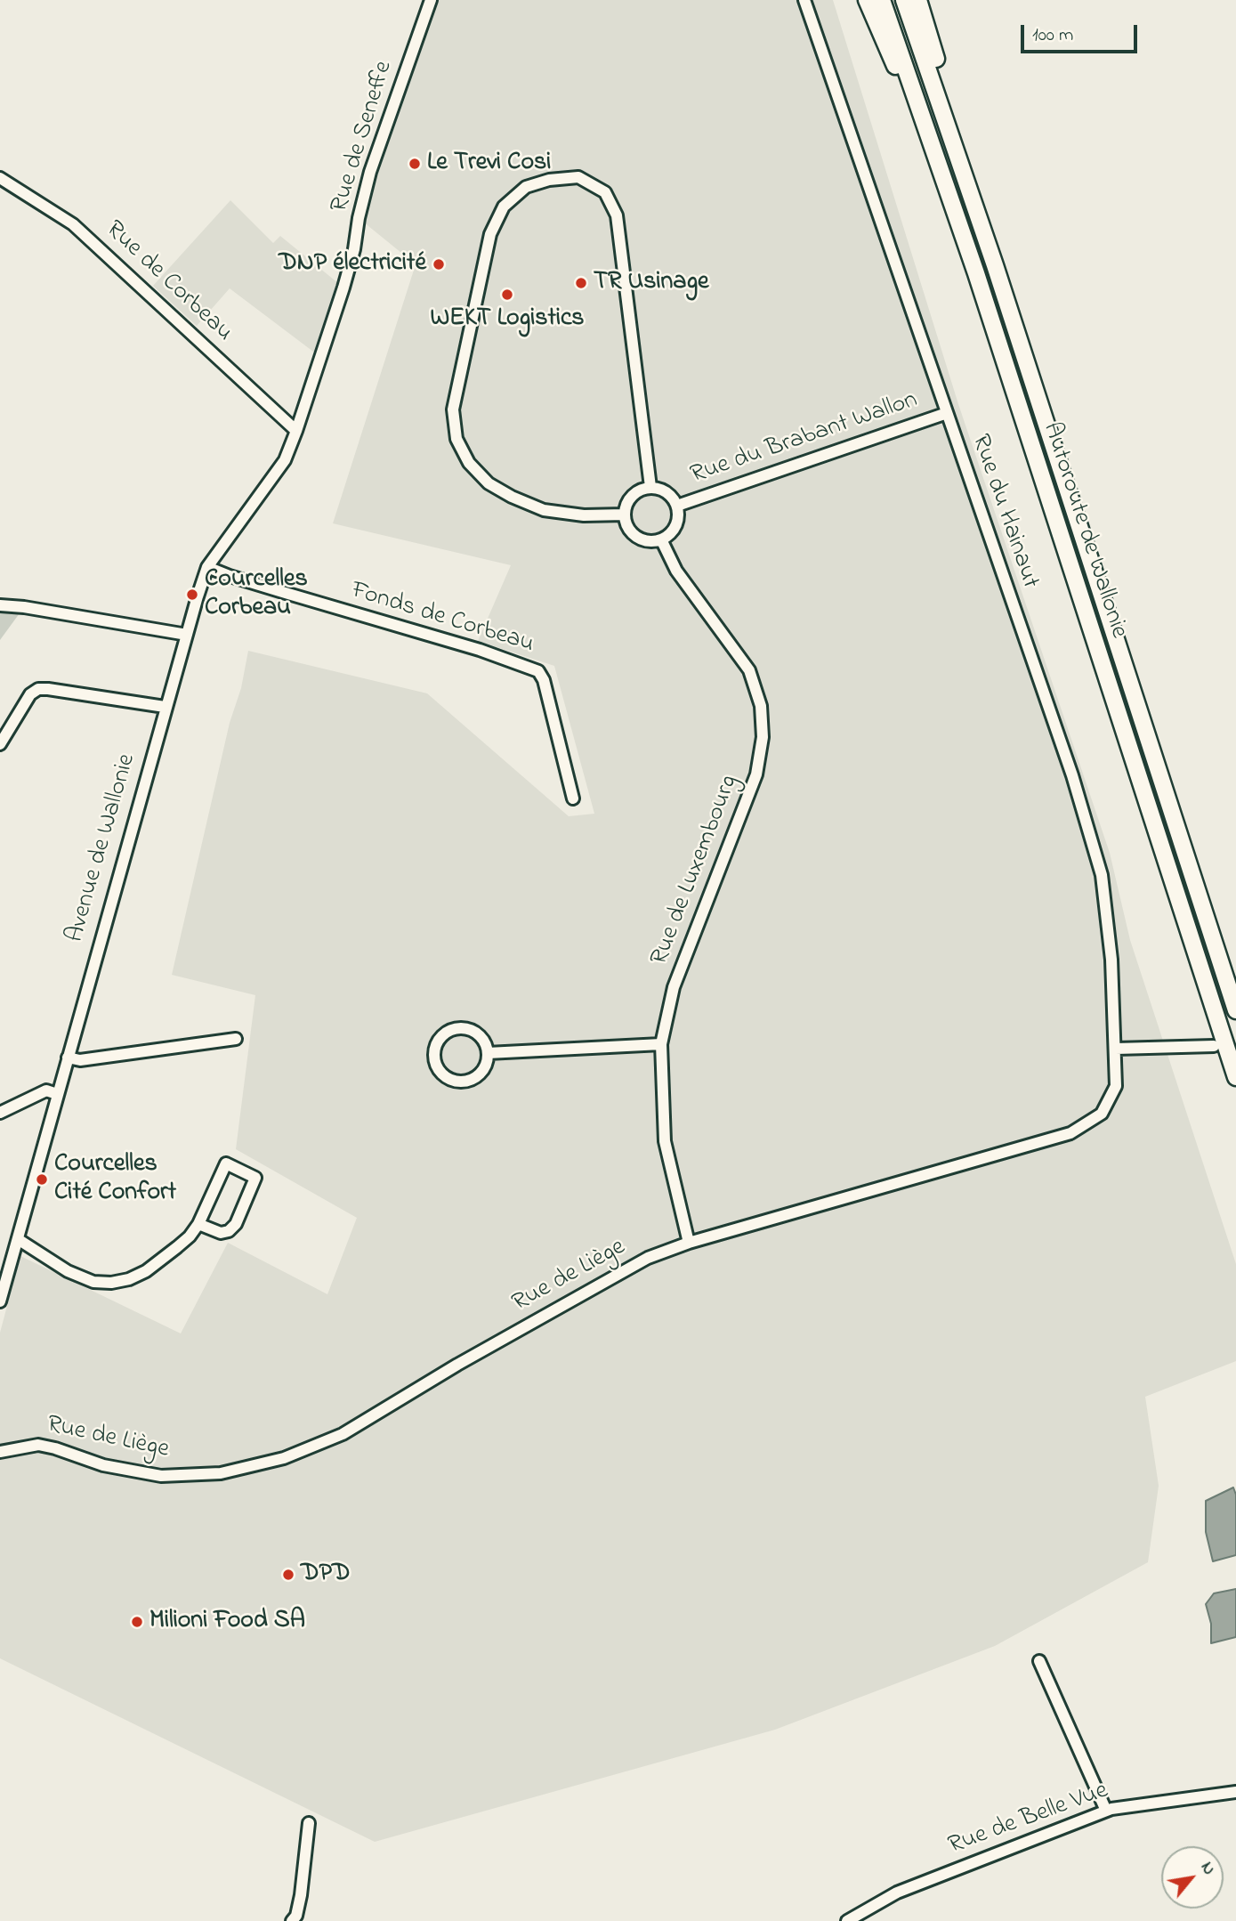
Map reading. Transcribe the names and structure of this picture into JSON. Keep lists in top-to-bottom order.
{
  "streets": {
    "highway": ["Autoroute de Wallonie"],
    "street": [
      "Rue de Seneffe",
      "Rue de Corbeau",
      "Rue du Brabant Wallon",
      "Rue du Hainaut",
      "Fonds de Corbeau",
      "Avenue de Wallonie",
      "Rue de Luxembourg",
      "Rue de Liège",
      "Rue de Belle Vue"
    ]
  },
  "crossings": [
    ["Rue de Seneffe", "Rue de Corbeau"],
    ["Rue de Seneffe", "Avenue de Wallonie"],
    ["Rue de Corbeau", "Avenue de Wallonie"],
    ["Rue du Brabant Wallon", "Rue du Hainaut"],
    ["Rue du Brabant Wallon", "Rue de Luxembourg"],
    ["Rue du Hainaut", "Rue de Liège"],
    ["Fonds de Corbeau", "Avenue de Wallonie"],
    ["Rue de Luxembourg", "Rue de Liège"]
  ],
  "places": [
    "Le Trevi Cosi",
    "DNP électricité",
    "TR Usinage",
    "WEKT Logistics",
    "Courcelles Corbeau",
    "Courcelles Cité Confort",
    "DPD",
    "Milioni Food SA"
  ],
  "scale_bar": "100 m",
  "north": "top right"
}
